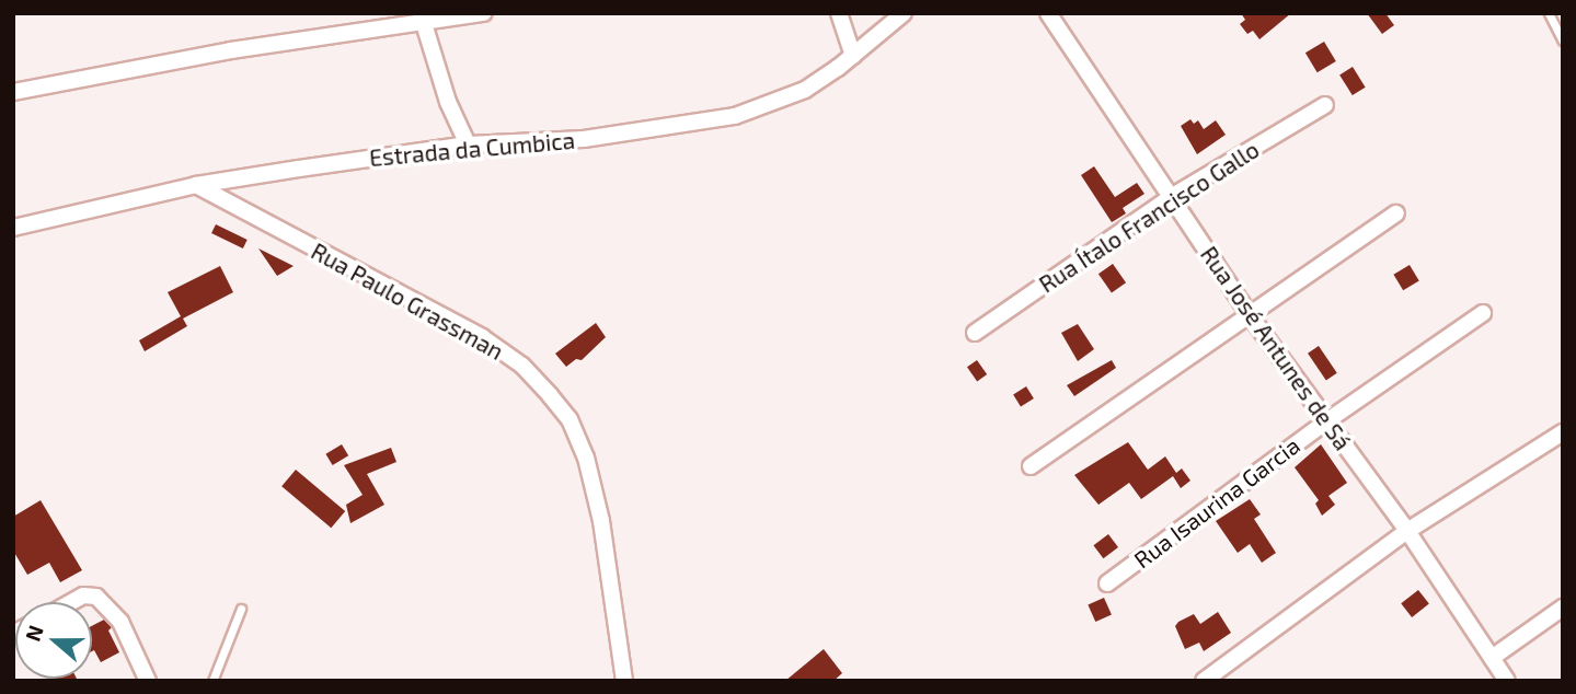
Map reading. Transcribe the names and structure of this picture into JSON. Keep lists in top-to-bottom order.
{
  "streets": {
    "street": [
      "Estrada da Cumbica",
      "Rua Ítalo Francisco Gallo",
      "Rua Paulo Grassman",
      "Rua José Antunes de Sá",
      "Rua Isaurina Garcia"
    ]
  },
  "crossings": [
    ["Estrada da Cumbica", "Rua Paulo Grassman"],
    ["Rua Ítalo Francisco Gallo", "Rua José Antunes de Sá"],
    ["Rua José Antunes de Sá", "Rua Isaurina Garcia"]
  ],
  "north": "left"
}
